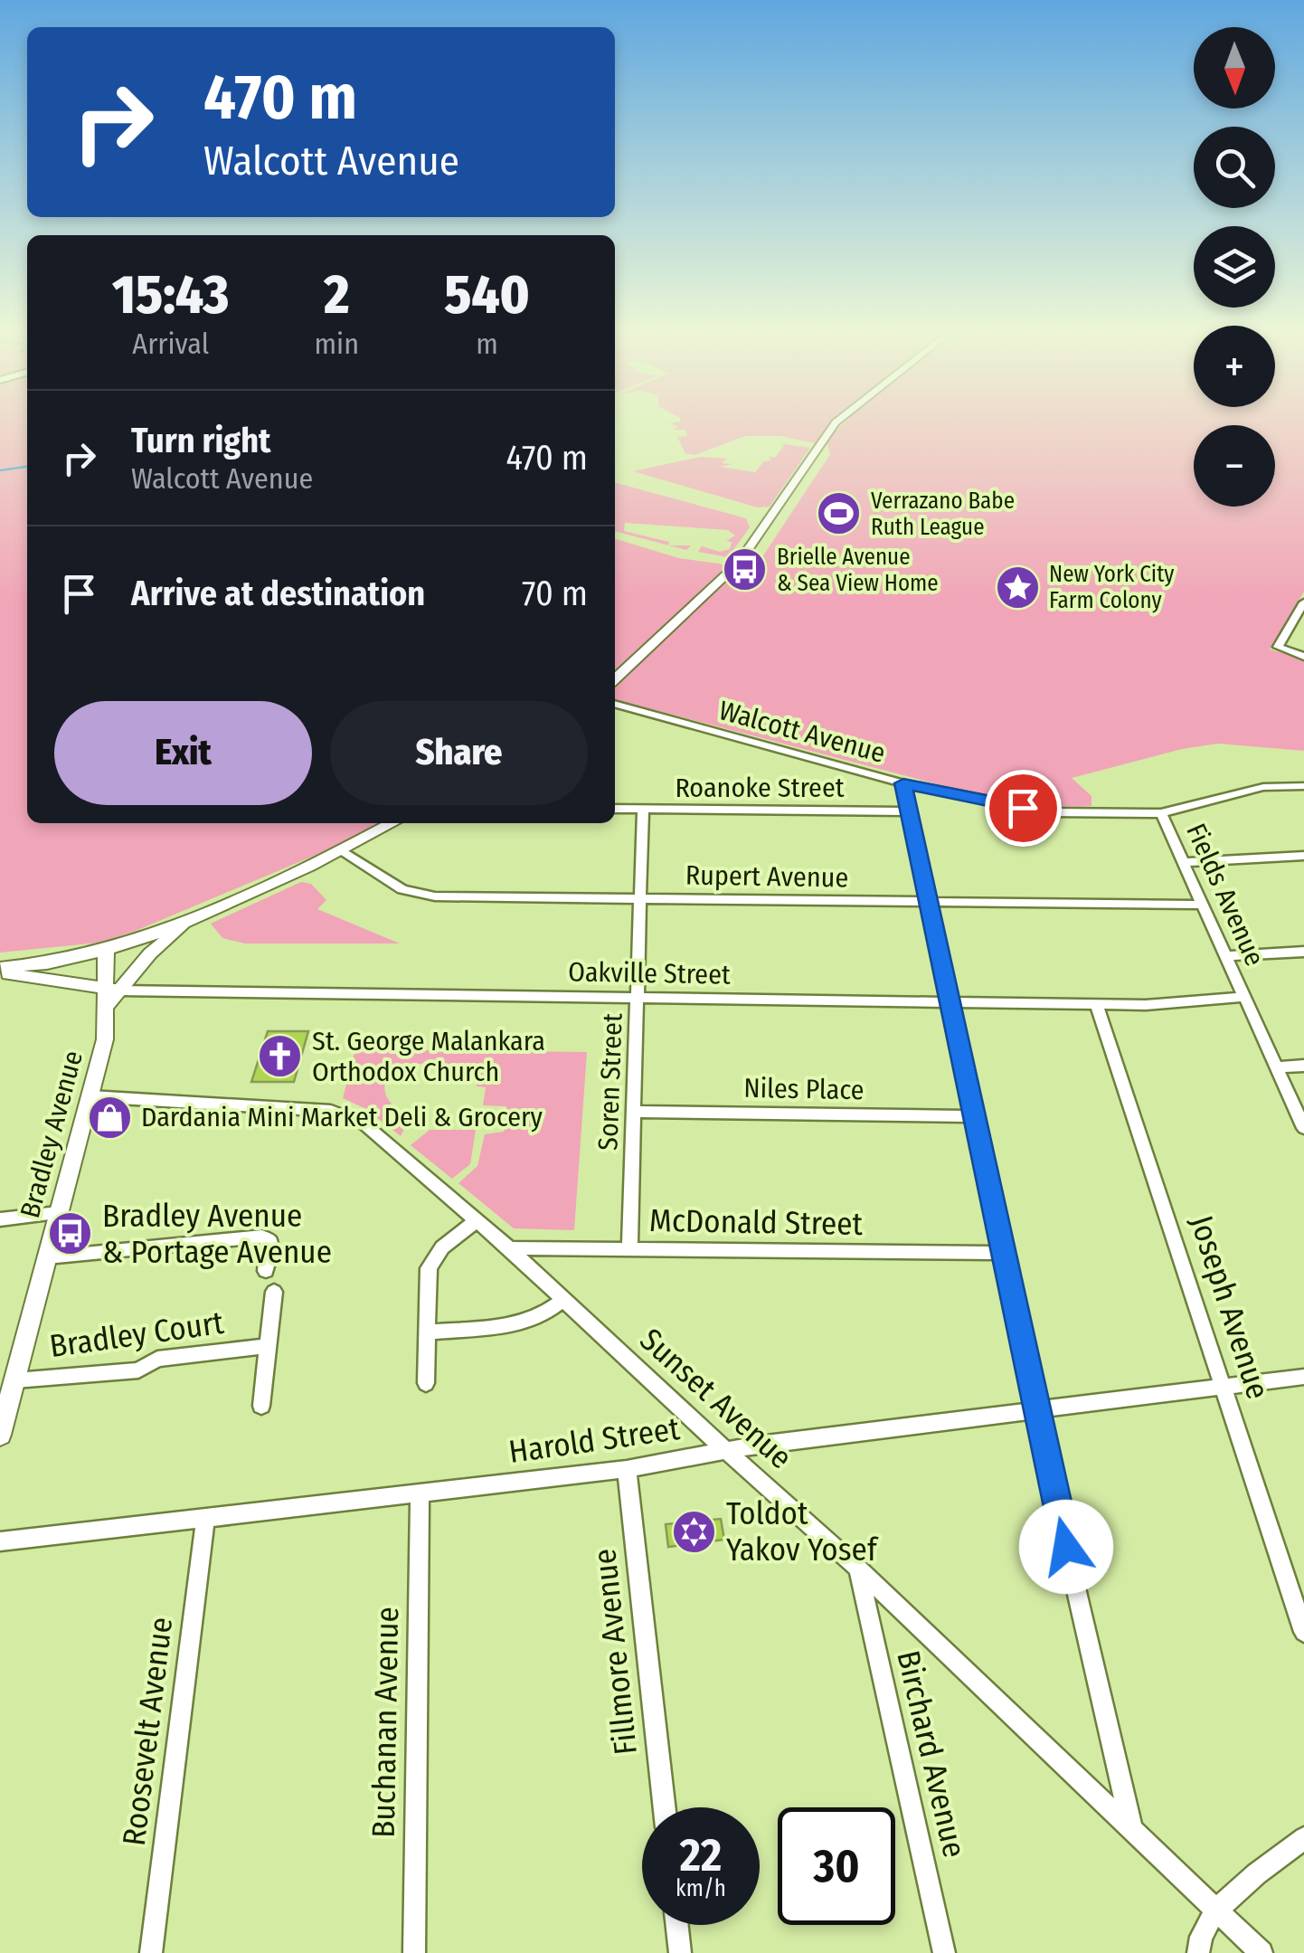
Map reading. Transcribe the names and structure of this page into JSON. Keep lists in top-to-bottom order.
{
  "streets": {
    "street": [
      "Walcott Avenue",
      "Roanoke Street",
      "Rupert Avenue",
      "Fields Avenue",
      "Oakville Street",
      "Soren Street",
      "Niles Place",
      "Bradley Avenue",
      "McDonald Street",
      "Joseph Avenue",
      "Bradley Court",
      "Sunset Avenue",
      "Harold Street",
      "Fillmore Avenue",
      "Buchanan Avenue",
      "Roosevelt Avenue",
      "Birchard Avenue"
    ]
  },
  "crossings": [
    ["Walcott Avenue", "Fields Avenue"],
    ["Roanoke Street", "Soren Street"],
    ["Rupert Avenue", "Fields Avenue"],
    ["Rupert Avenue", "Soren Street"],
    ["Fields Avenue", "Oakville Street"],
    ["Oakville Street", "Soren Street"],
    ["Oakville Street", "Bradley Avenue"],
    ["Oakville Street", "Joseph Avenue"],
    ["Soren Street", "Niles Place"],
    ["Soren Street", "McDonald Street"],
    ["Bradley Avenue", "Bradley Court"],
    ["Bradley Avenue", "Sunset Avenue"],
    ["McDonald Street", "Sunset Avenue"],
    ["Joseph Avenue", "Harold Street"],
    ["Sunset Avenue", "Harold Street"],
    ["Sunset Avenue", "Birchard Avenue"],
    ["Harold Street", "Fillmore Avenue"],
    ["Harold Street", "Buchanan Avenue"],
    ["Harold Street", "Roosevelt Avenue"]
  ],
  "places": {
    "sports": ["Verrazano Babe Ruth League"],
    "bus stop": ["Brielle Avenue & Sea View Home", "Bradley Avenue & Portage Avenue"],
    "place": ["New York City Farm Colony"],
    "church": ["St. George Malankara Orthodox Church"],
    "shop": ["Dardania Mini Market Deli & Grocery"],
    "synagogue": ["Toldot Yakov Yosef"]
  },
  "north": "bottom",
  "page": {
    "map_buttons": ["+", "−"],
    "turn": ["470 m", "Walcott Avenue"],
    "eta": [
      "15:43",
      "Arrival",
      "2",
      "min",
      "540",
      "m"
    ],
    "list": [
      {
        "name": "Turn right",
        "note": "Walcott Avenue",
        "value": "470 m"
      },
      {
        "name": "Arrive at destination",
        "value": "70 m"
      }
    ],
    "buttons": ["Exit", "Share"],
    "speed": "22 km/h",
    "limit": "30"
  }
}
